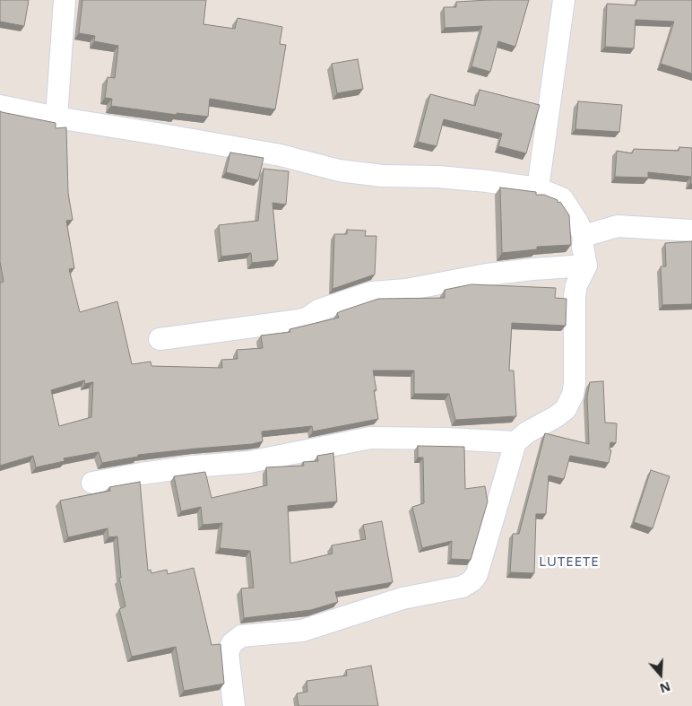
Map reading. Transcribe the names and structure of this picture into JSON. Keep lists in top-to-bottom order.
{
  "districts": ["LUTEETE"],
  "north": "bottom"
}
